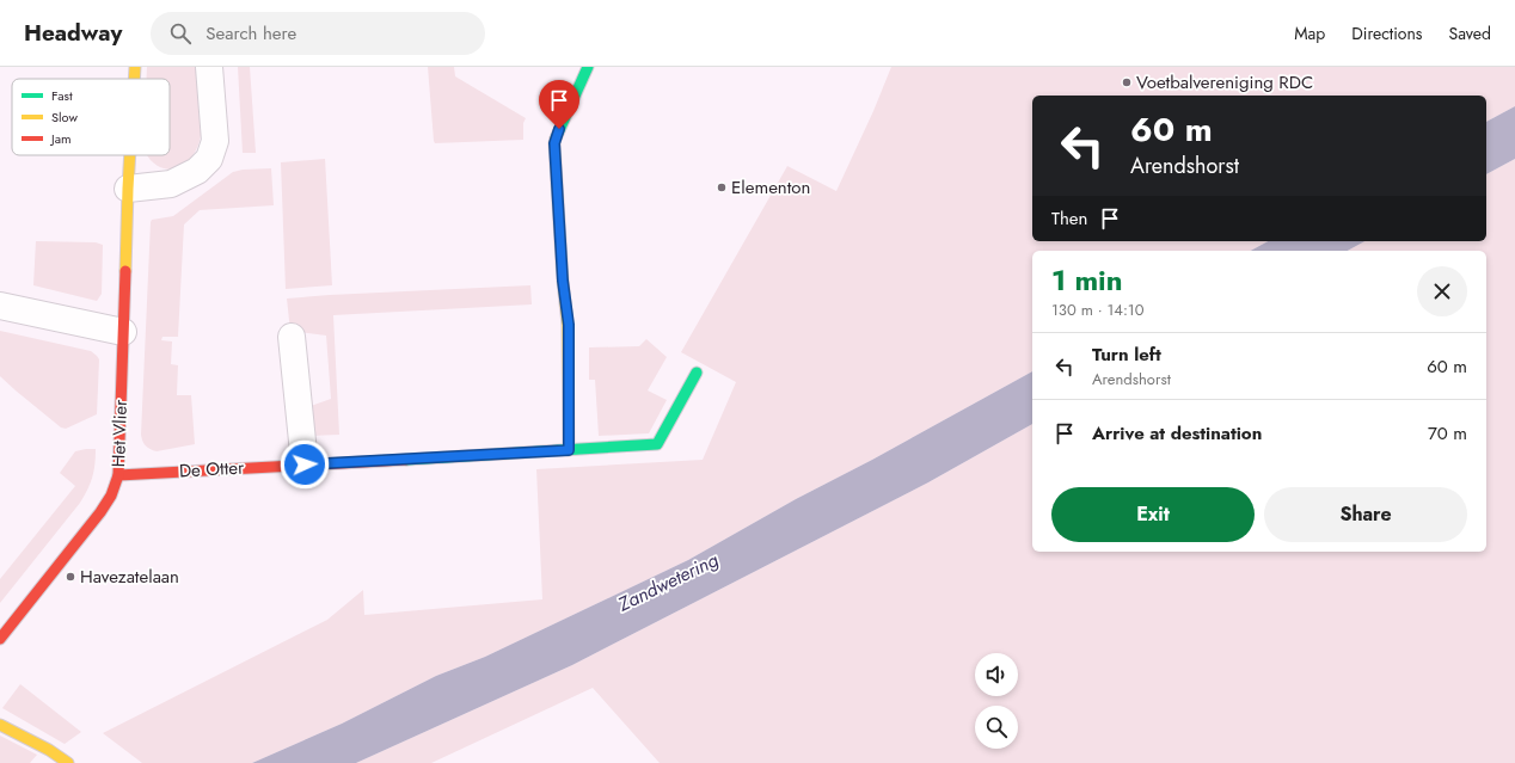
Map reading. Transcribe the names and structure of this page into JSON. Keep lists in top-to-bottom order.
{
  "streets": {
    "street": ["Het Vlier", "De Otter"]
  },
  "crossings": [
    ["Het Vlier", "De Otter"]
  ],
  "water": ["Zandwetering"],
  "places": ["Voetbalvereniging RDC", "Elementon", "Havezatelaan"],
  "legend": ["Fast", "Slow", "Jam"],
  "page": {
    "header": "Headway",
    "search": "Search here",
    "nav": ["Map", "Directions", "Saved"],
    "turn": ["60 m", "Arendshorst"],
    "then": "Then",
    "heading": ["1 min", "130 m · 14:10"],
    "list": [
      {
        "name": "Turn left",
        "note": "Arendshorst",
        "value": "60 m"
      },
      {
        "name": "Arrive at destination",
        "value": "70 m"
      }
    ],
    "buttons": ["Exit", "Share"]
  }
}
